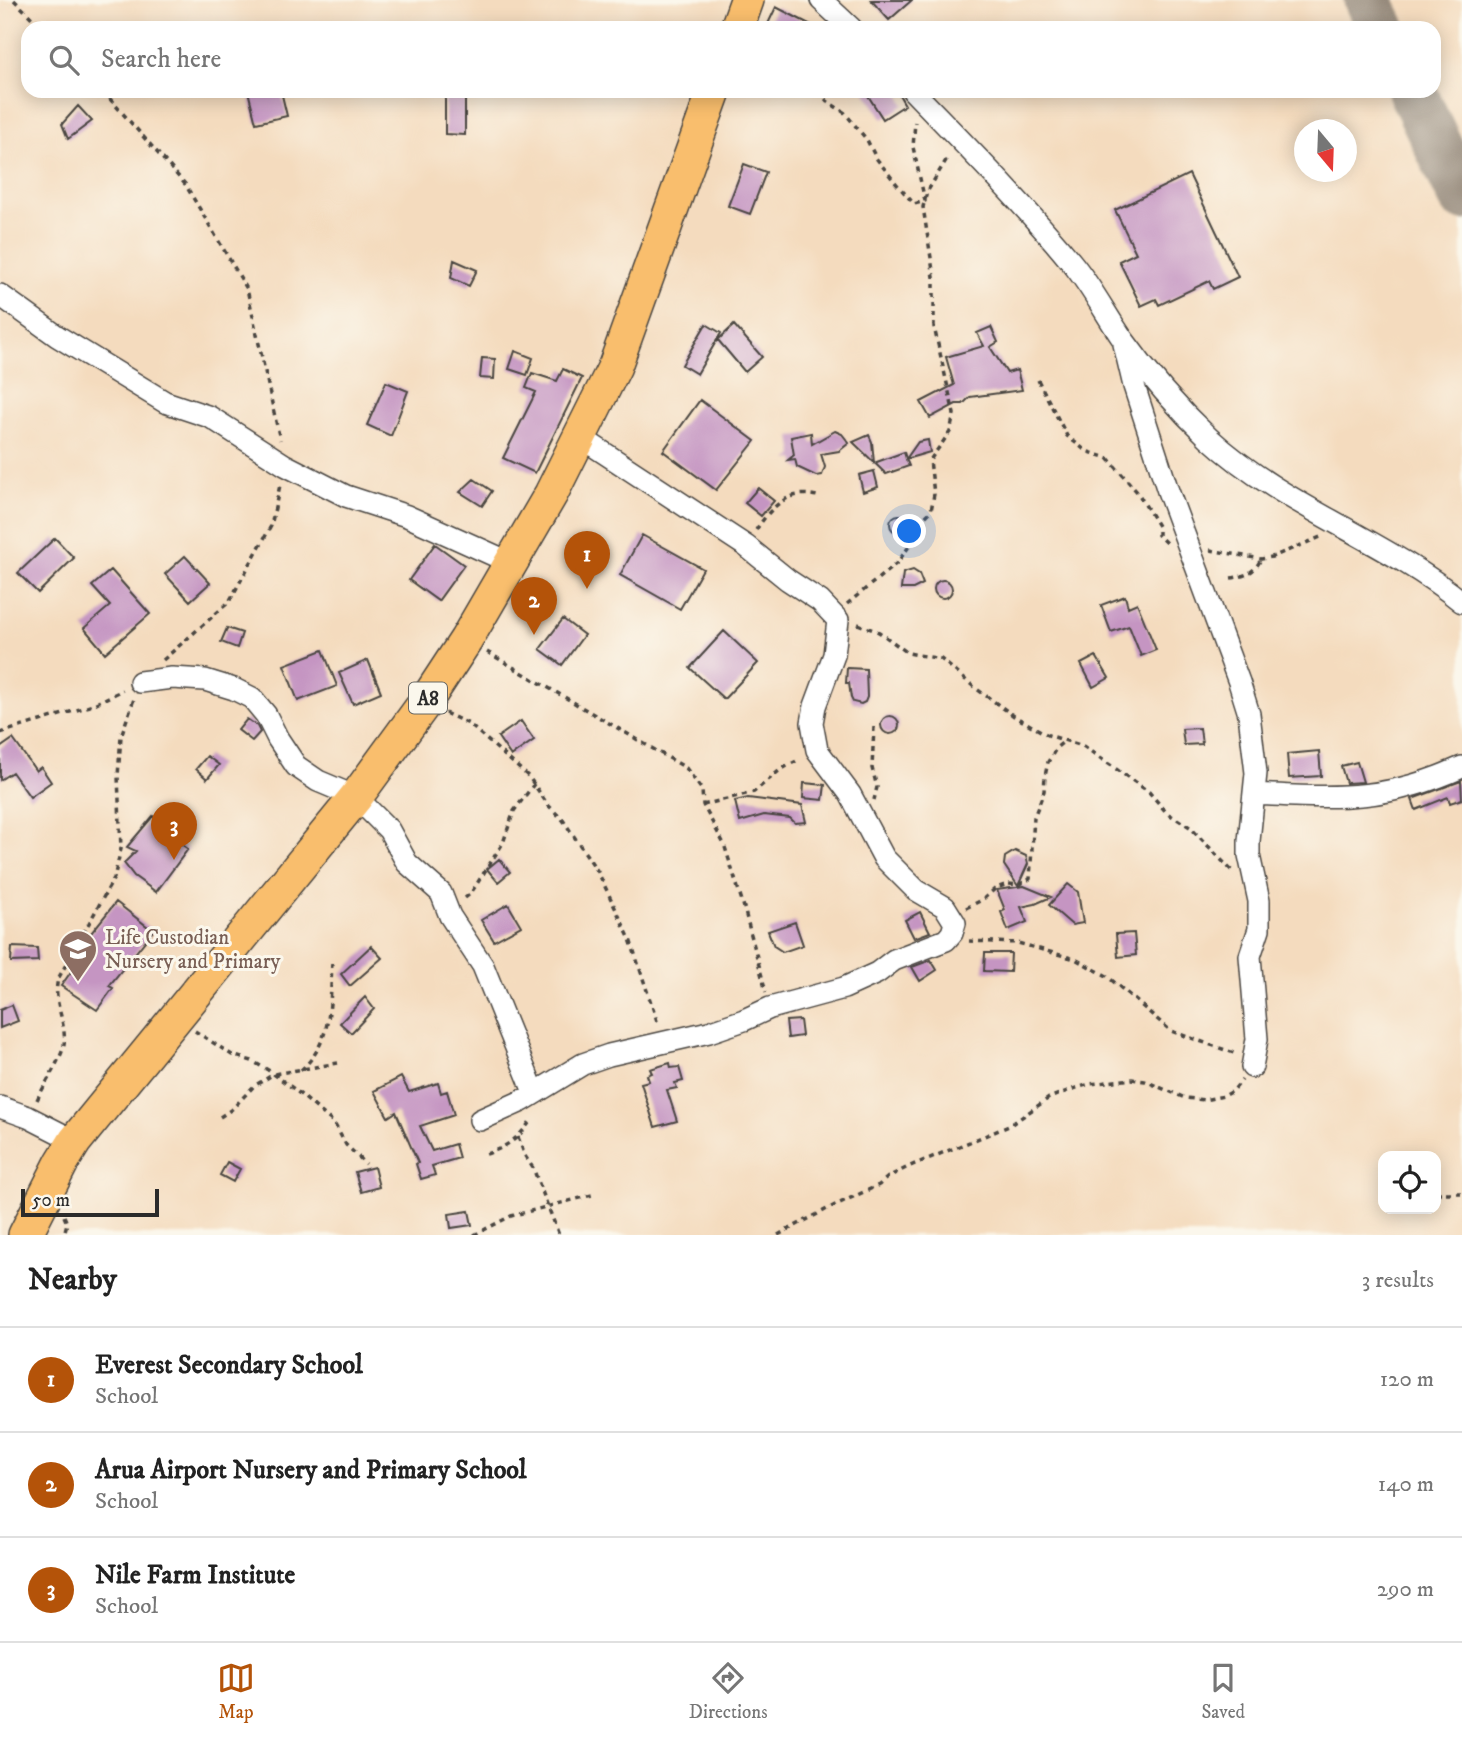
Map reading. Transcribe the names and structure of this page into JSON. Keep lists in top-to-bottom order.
{
  "streets": {
    "main road": ["A8"]
  },
  "places": {
    "school or university": ["Life Custodian Nursery and Primary"]
  },
  "scale_bar": "50 m",
  "north": "bottom",
  "page": {
    "search": "Search here",
    "pins": ["1", "2", "3"],
    "scale": "50 m",
    "heading": ["Nearby", "3 results"],
    "list": [
      {
        "mark": "1",
        "name": "Everest Secondary School",
        "note": "School",
        "value": "120 m"
      },
      {
        "mark": "2",
        "name": "Arua Airport Nursery and Primary School",
        "note": "School",
        "value": "140 m"
      },
      {
        "mark": "3",
        "name": "Nile Farm Institute",
        "note": "School",
        "value": "290 m"
      }
    ],
    "nav": ["Map", "Directions", "Saved"]
  }
}
